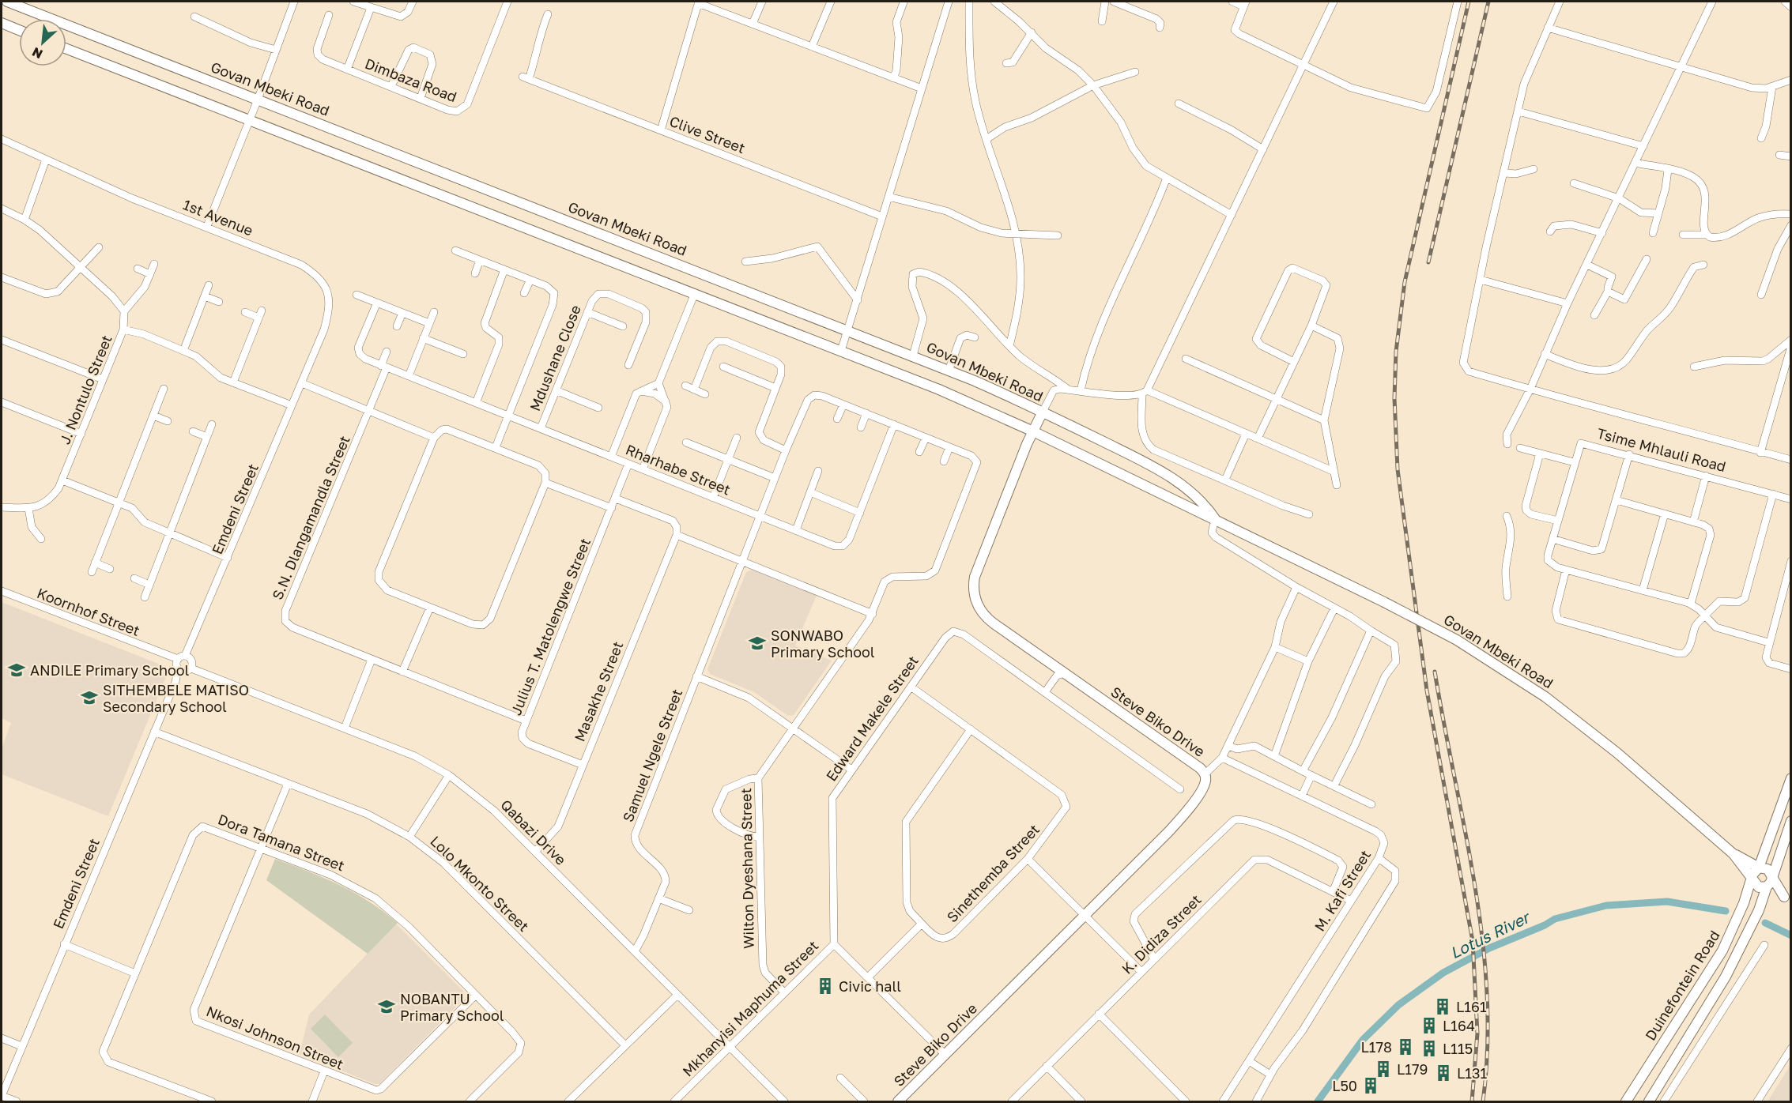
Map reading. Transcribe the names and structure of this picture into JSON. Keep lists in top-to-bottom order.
{
  "streets": {
    "main road": ["Govan Mbeki Road", "Steve Biko Drive", "Duinefontein Road"],
    "street": [
      "Dimbaza Road",
      "Clive Street",
      "1st Avenue",
      "Mdushane Close",
      "J. Nontulo Street",
      "Tsime Mhlauli Road",
      "Rharhabe Street",
      "Emdeni Street",
      "S.N. Dlangamandla Street",
      "Koornhof Street",
      "Julius T. Matolengwe Street",
      "Masakhe Street",
      "Edward Makele Street",
      "Samuel Ngele Street",
      "Qabazi Drive",
      "Dora Tamana Street",
      "Wilton Dyeshana Street",
      "Sinethemba Street",
      "Lolo Mkonto Street",
      "M. Kafi Street",
      "K. Didiza Street",
      "Mkhanyisi Maphuma Street",
      "Nkosi Johnson Street"
    ]
  },
  "crossings": [
    ["Govan Mbeki Road", "Steve Biko Drive"],
    ["Govan Mbeki Road", "Duinefontein Road"],
    ["1st Avenue", "Emdeni Street"],
    ["Mdushane Close", "Rharhabe Street"],
    ["Rharhabe Street", "S.N. Dlangamandla Street"],
    ["Rharhabe Street", "Julius T. Matolengwe Street"],
    ["Rharhabe Street", "Samuel Ngele Street"],
    ["Emdeni Street", "Koornhof Street"],
    ["Emdeni Street", "Qabazi Drive"],
    ["Emdeni Street", "Lolo Mkonto Street"],
    ["S.N. Dlangamandla Street", "Julius T. Matolengwe Street"],
    ["Julius T. Matolengwe Street", "Masakhe Street"],
    ["Masakhe Street", "Qabazi Drive"],
    ["Edward Makele Street", "Sinethemba Street"],
    ["Edward Makele Street", "Mkhanyisi Maphuma Street"],
    ["Steve Biko Drive", "Mkhanyisi Maphuma Street"],
    ["Samuel Ngele Street", "Qabazi Drive"],
    ["Qabazi Drive", "Mkhanyisi Maphuma Street"],
    ["Dora Tamana Street", "Nkosi Johnson Street"],
    ["Wilton Dyeshana Street", "Mkhanyisi Maphuma Street"],
    ["Lolo Mkonto Street", "Nkosi Johnson Street"],
    ["M. Kafi Street", "K. Didiza Street"]
  ],
  "water": ["Lotus River"],
  "places": {
    "school or university": [
      "SONWABO Primary School",
      "ANDILE Primary School",
      "SITHEMBELE MATISO Secondary School",
      "NOBANTU Primary School"
    ],
    "building": [
      "Civic hall",
      "L161",
      "L164",
      "L178",
      "L115",
      "L179",
      "L131",
      "L50"
    ]
  },
  "north": "bottom left"
}
